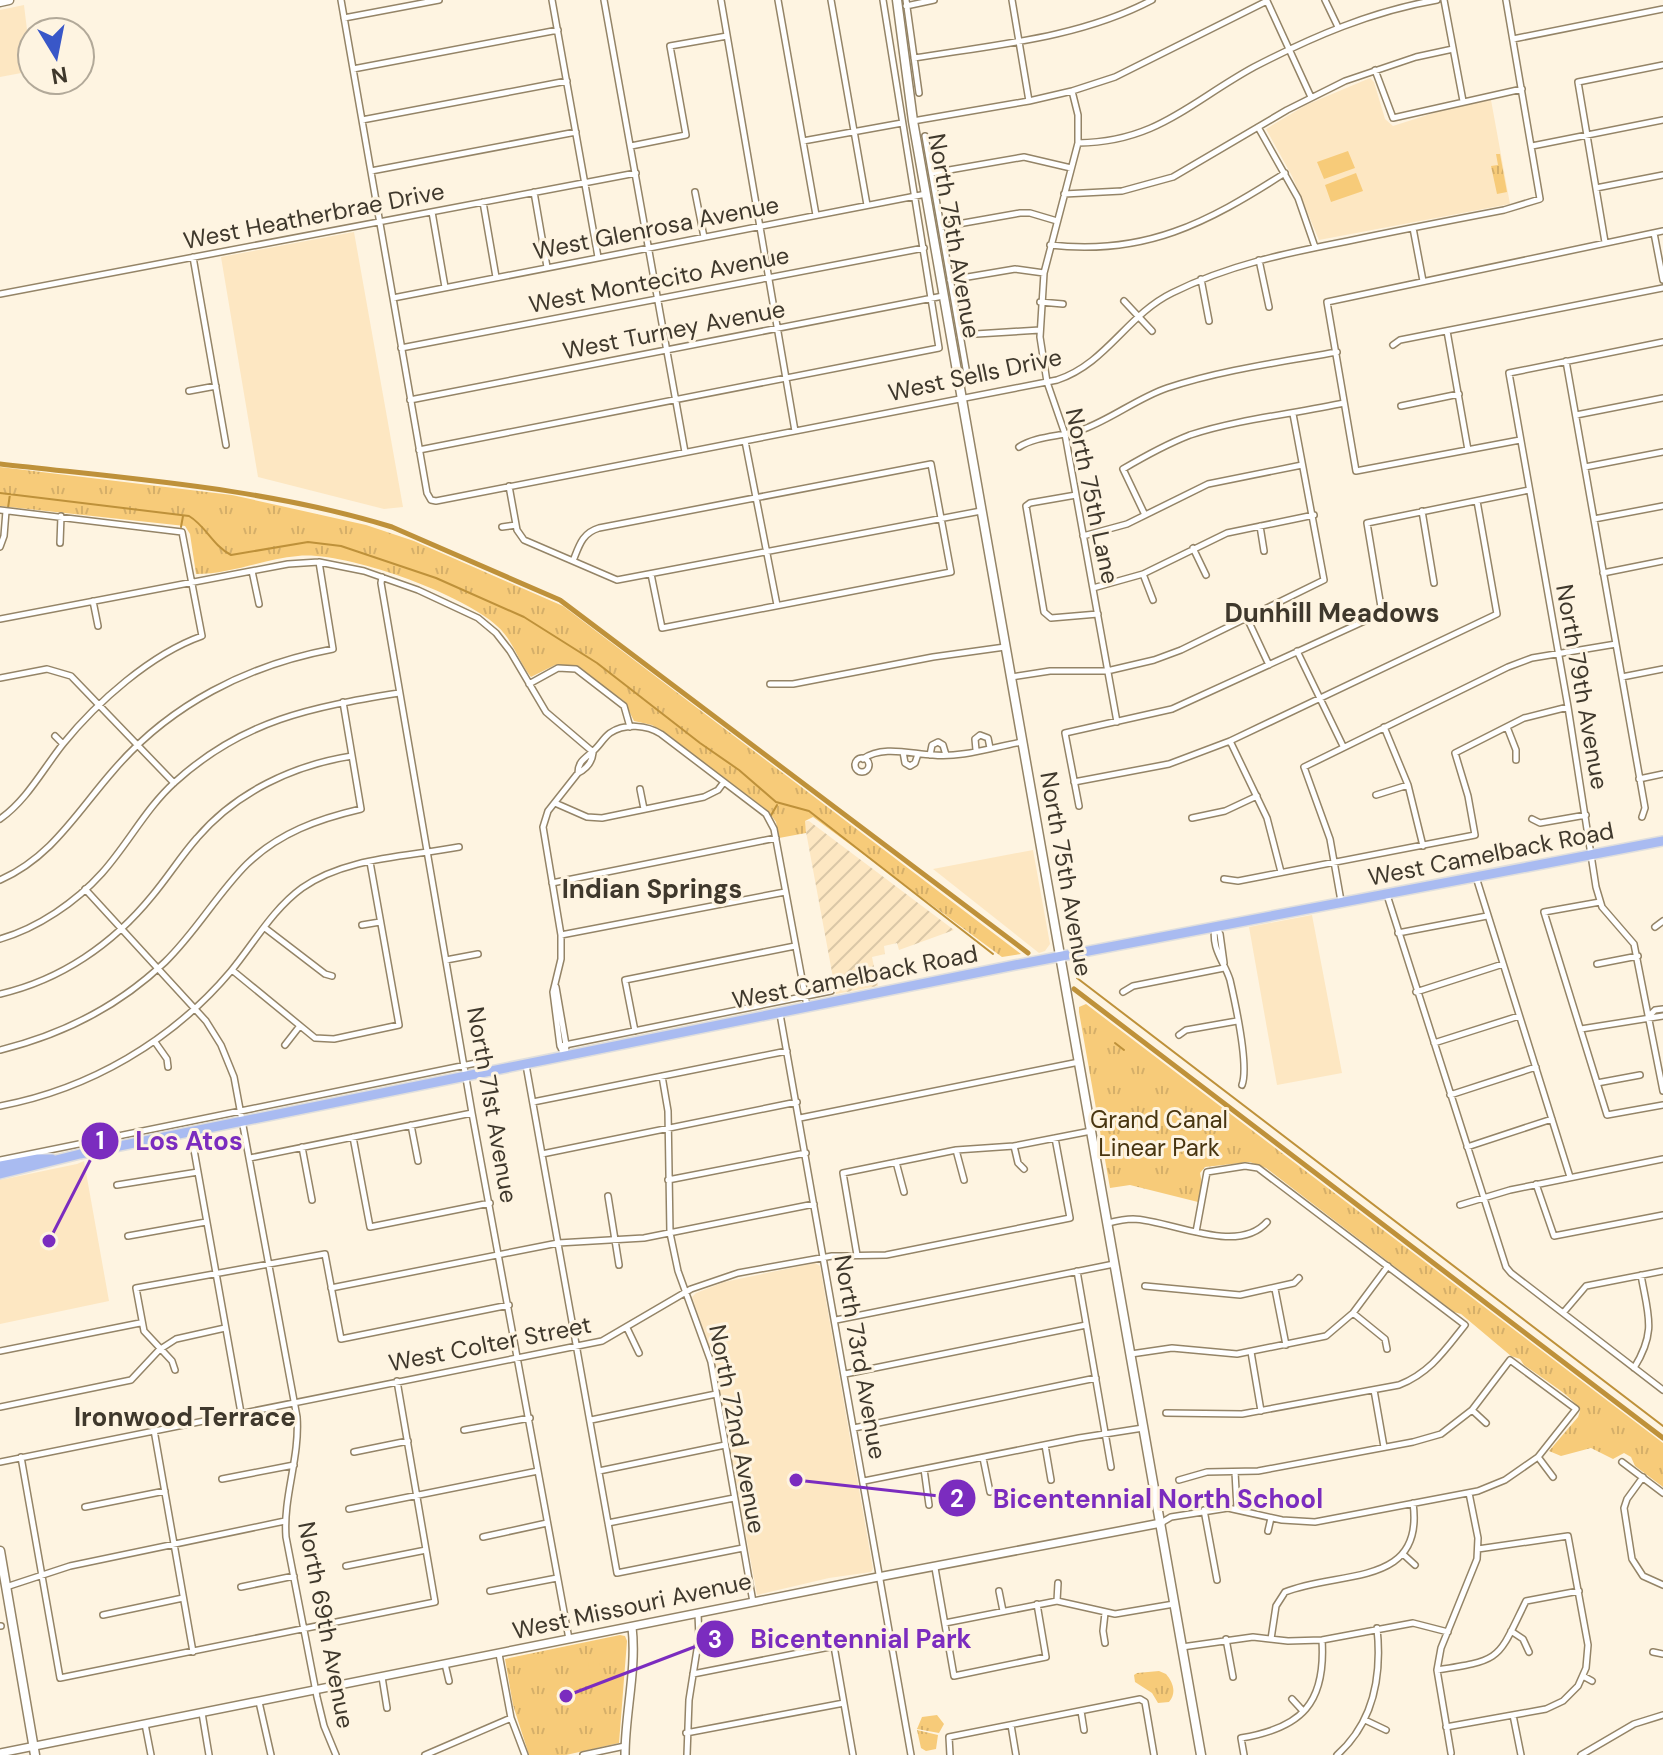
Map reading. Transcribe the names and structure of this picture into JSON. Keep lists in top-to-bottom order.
{
  "streets": {
    "main road": ["North 75th Avenue", "West Camelback Road"],
    "street": [
      "West Heatherbrae Drive",
      "West Glenrosa Avenue",
      "West Montecito Avenue",
      "West Turney Avenue",
      "West Sells Drive",
      "North 75th Lane",
      "North 79th Avenue",
      "North 71st Avenue",
      "West Colter Street",
      "North 73rd Avenue",
      "North 72nd Avenue",
      "West Missouri Avenue",
      "North 69th Avenue"
    ]
  },
  "crossings": [
    ["West Glenrosa Avenue", "North 75th Avenue"],
    ["North 75th Avenue", "West Montecito Avenue"],
    ["North 75th Avenue", "West Turney Avenue"],
    ["North 75th Avenue", "West Sells Drive"],
    ["North 75th Avenue", "West Camelback Road"],
    ["North 75th Avenue", "West Missouri Avenue"],
    ["West Sells Drive", "North 75th Lane"],
    ["North 79th Avenue", "West Camelback Road"],
    ["West Camelback Road", "North 71st Avenue"],
    ["West Camelback Road", "North 73rd Avenue"],
    ["West Camelback Road", "North 69th Avenue"],
    ["North 71st Avenue", "West Colter Street"],
    ["North 71st Avenue", "West Missouri Avenue"],
    ["West Colter Street", "North 73rd Avenue"],
    ["West Colter Street", "North 72nd Avenue"],
    ["West Colter Street", "North 69th Avenue"],
    ["North 73rd Avenue", "West Missouri Avenue"],
    ["North 72nd Avenue", "West Missouri Avenue"],
    ["West Missouri Avenue", "North 69th Avenue"]
  ],
  "districts": ["Dunhill Meadows", "Indian Springs", "Ironwood Terrace"],
  "parks": ["Grand Canal Linear Park"],
  "places": ["Los Atos", "Bicentennial North School", "Bicentennial Park"],
  "north": "bottom"
}
